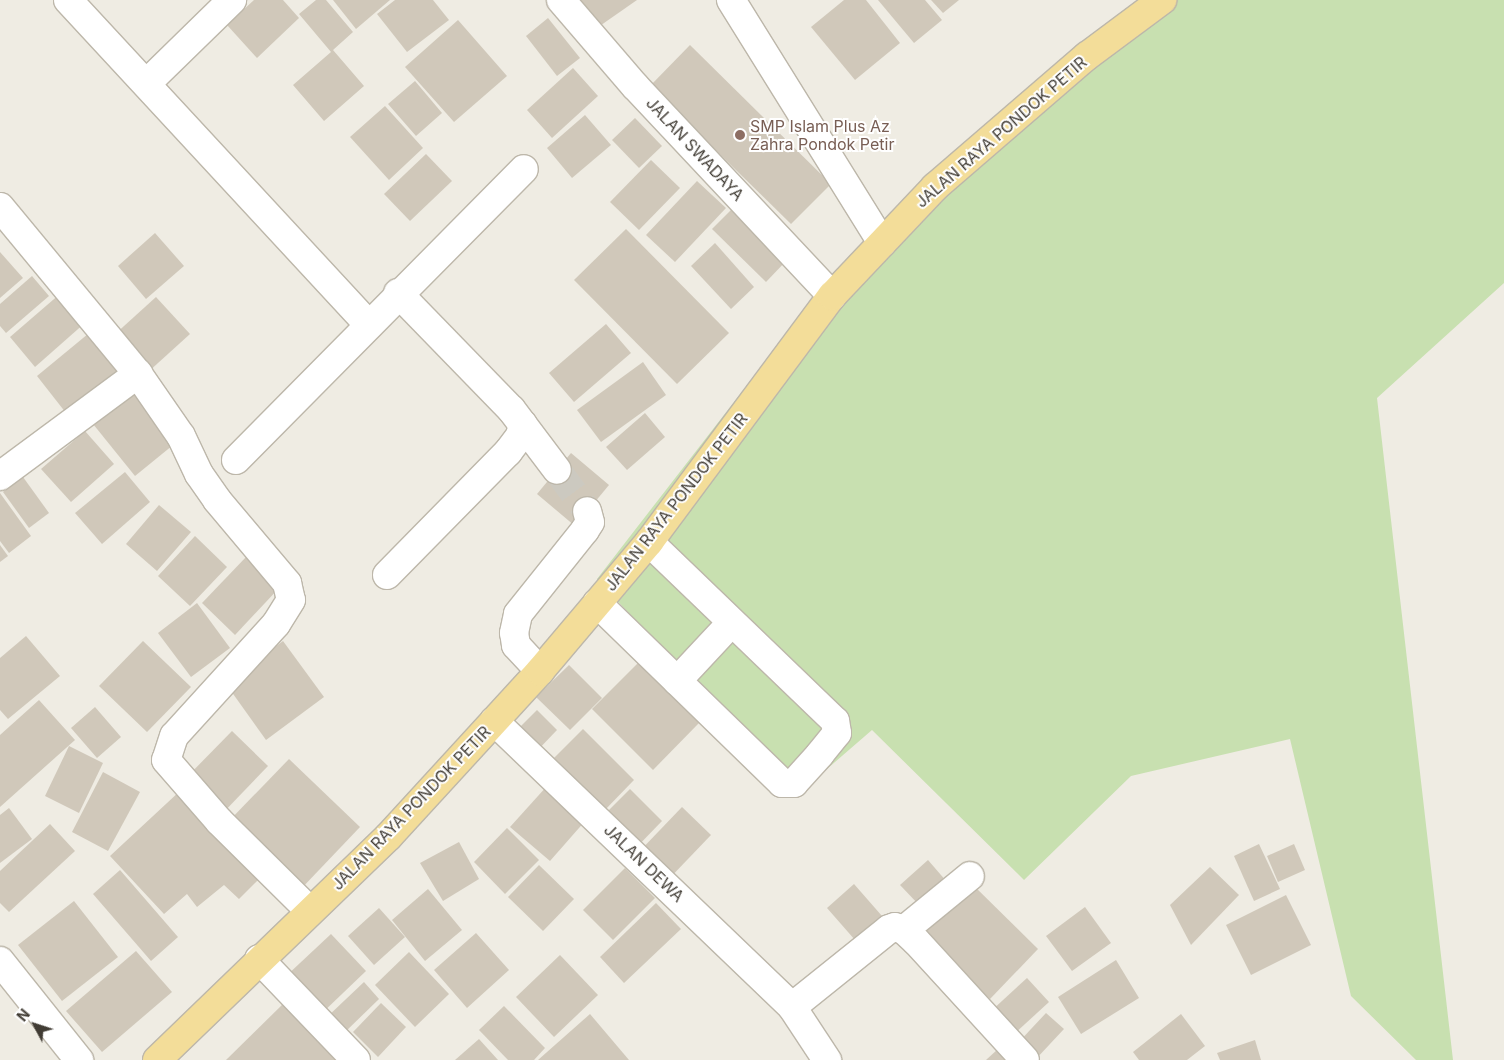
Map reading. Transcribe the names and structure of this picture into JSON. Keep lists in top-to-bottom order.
{
  "streets": {
    "main road": ["JALAN RAYA PONDOK PETIR"],
    "street": ["JALAN SWADAYA", "JALAN DEWA"]
  },
  "crossings": [
    ["JALAN RAYA PONDOK PETIR", "JALAN SWADAYA"],
    ["JALAN RAYA PONDOK PETIR", "JALAN DEWA"]
  ],
  "places": ["SMP Islam Plus Az Zahra Pondok Petir"],
  "north": "top left"
}
